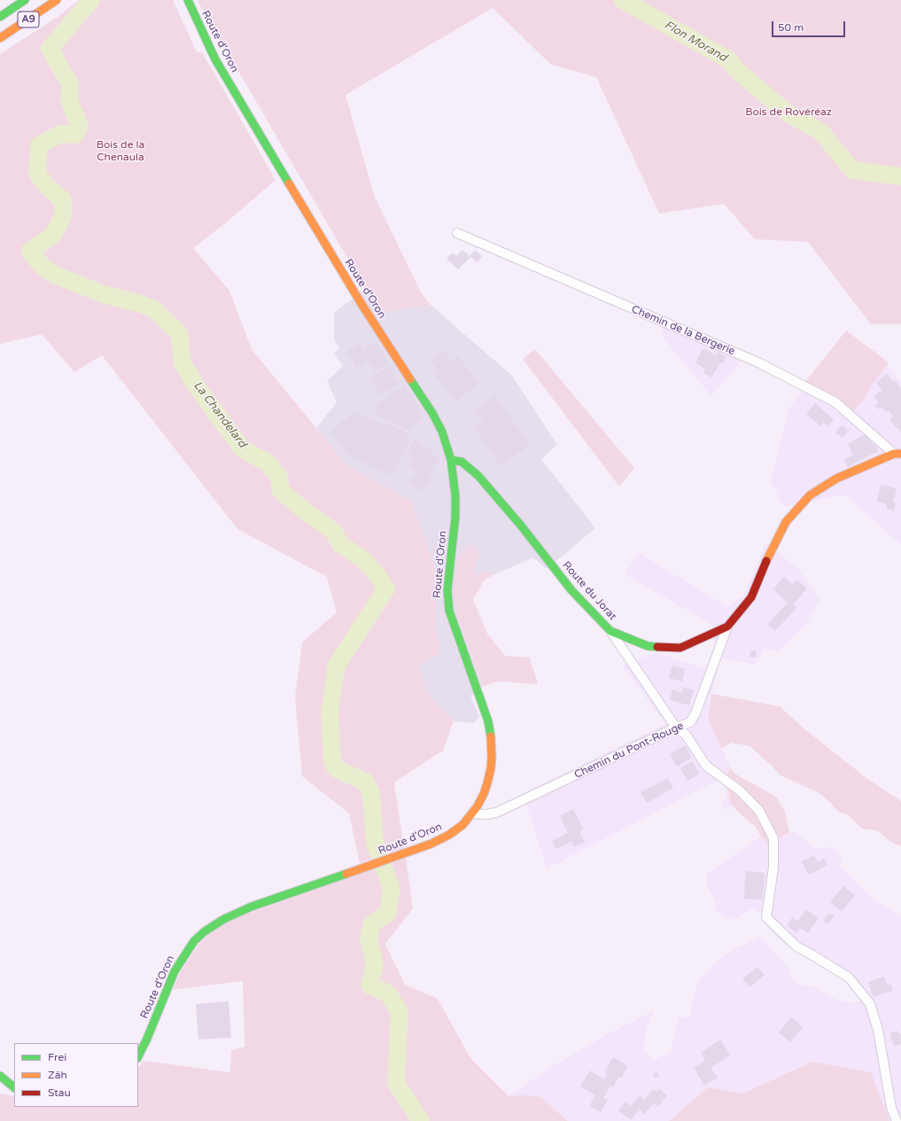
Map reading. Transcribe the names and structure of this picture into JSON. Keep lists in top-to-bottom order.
{
  "streets": {
    "main road": ["A9", "Route d'Oron", "Route du Jorat"],
    "street": ["Chemin de la Bergerie", "Chemin du Pont-Rouge"]
  },
  "crossings": [
    ["Route d'Oron", "Route du Jorat"],
    ["Route d'Oron", "Chemin du Pont-Rouge"],
    ["Chemin de la Bergerie", "Route du Jorat"],
    ["Route du Jorat", "Chemin du Pont-Rouge"]
  ],
  "water": ["Flon Morand", "La Chandelard"],
  "parks": ["Bois de Rovéréaz", "Bois de la Chenaula"],
  "legend": ["Frei", "Zäh", "Stau"],
  "scale_bar": "50 m"
}
